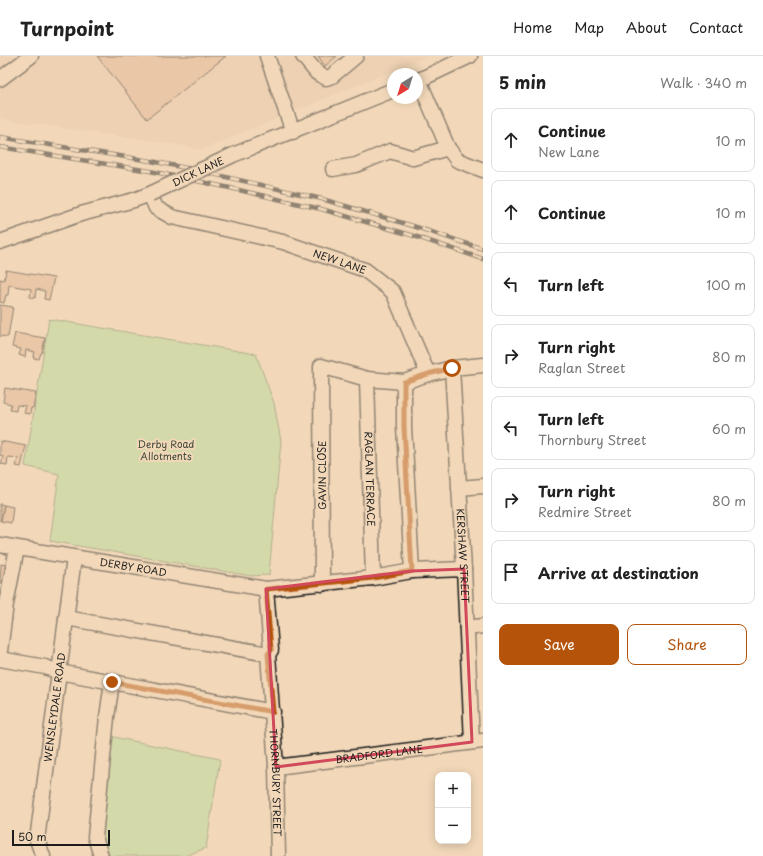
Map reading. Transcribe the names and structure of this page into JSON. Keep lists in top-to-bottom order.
{
  "streets": {
    "street": [
      "DICK LANE",
      "NEW LANE",
      "GAVIN CLOSE",
      "RAGLAN TERRACE",
      "KERSHAW STREET",
      "DERBY ROAD",
      "WENSLEYDALE ROAD",
      "BRADFORD LANE",
      "THORNBURY STREET"
    ]
  },
  "crossings": [
    ["DICK LANE", "NEW LANE"],
    ["GAVIN CLOSE", "RAGLAN TERRACE"],
    ["GAVIN CLOSE", "DERBY ROAD"],
    ["RAGLAN TERRACE", "DERBY ROAD"],
    ["KERSHAW STREET", "DERBY ROAD"],
    ["KERSHAW STREET", "BRADFORD LANE"],
    ["DERBY ROAD", "WENSLEYDALE ROAD"],
    ["DERBY ROAD", "THORNBURY STREET"],
    ["BRADFORD LANE", "THORNBURY STREET"]
  ],
  "parks": ["Derby Road Allotments"],
  "scale_bar": "50 m",
  "north": "bottom left",
  "page": {
    "header": "Turnpoint",
    "nav": [
      "Home",
      "Map",
      "About",
      "Contact"
    ],
    "heading": ["5 min", "Walk · 340 m"],
    "list": [
      ["Continue", "New Lane", "10 m"],
      ["Continue", "10 m"],
      ["Turn left", "100 m"],
      ["Turn right", "Raglan Street", "80 m"],
      ["Turn left", "Thornbury Street", "60 m"],
      ["Turn right", "Redmire Street", "80 m"],
      "Arrive at destination"
    ],
    "buttons": ["Save", "Share"],
    "map_buttons": ["+", "−"],
    "scale": "50 m"
  }
}
